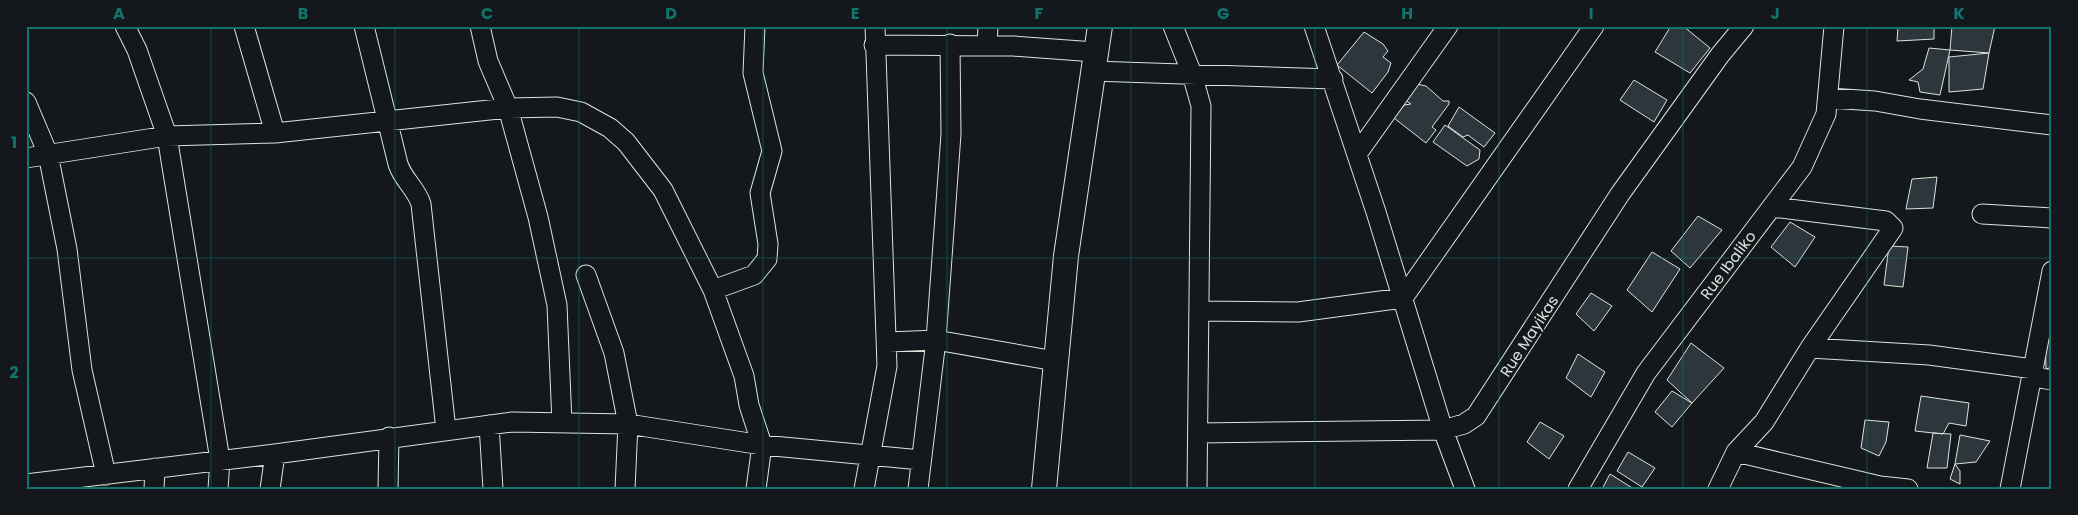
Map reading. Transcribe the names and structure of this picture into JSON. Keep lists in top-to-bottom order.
{
  "streets": {
    "street": ["Rue Ibaliko", "Rue Mayikas"]
  },
  "grid": {
    "columns": [
      "A",
      "B",
      "C",
      "D",
      "E",
      "F",
      "G",
      "H",
      "I",
      "J",
      "K"
    ],
    "rows": ["1", "2"]
  }
}
